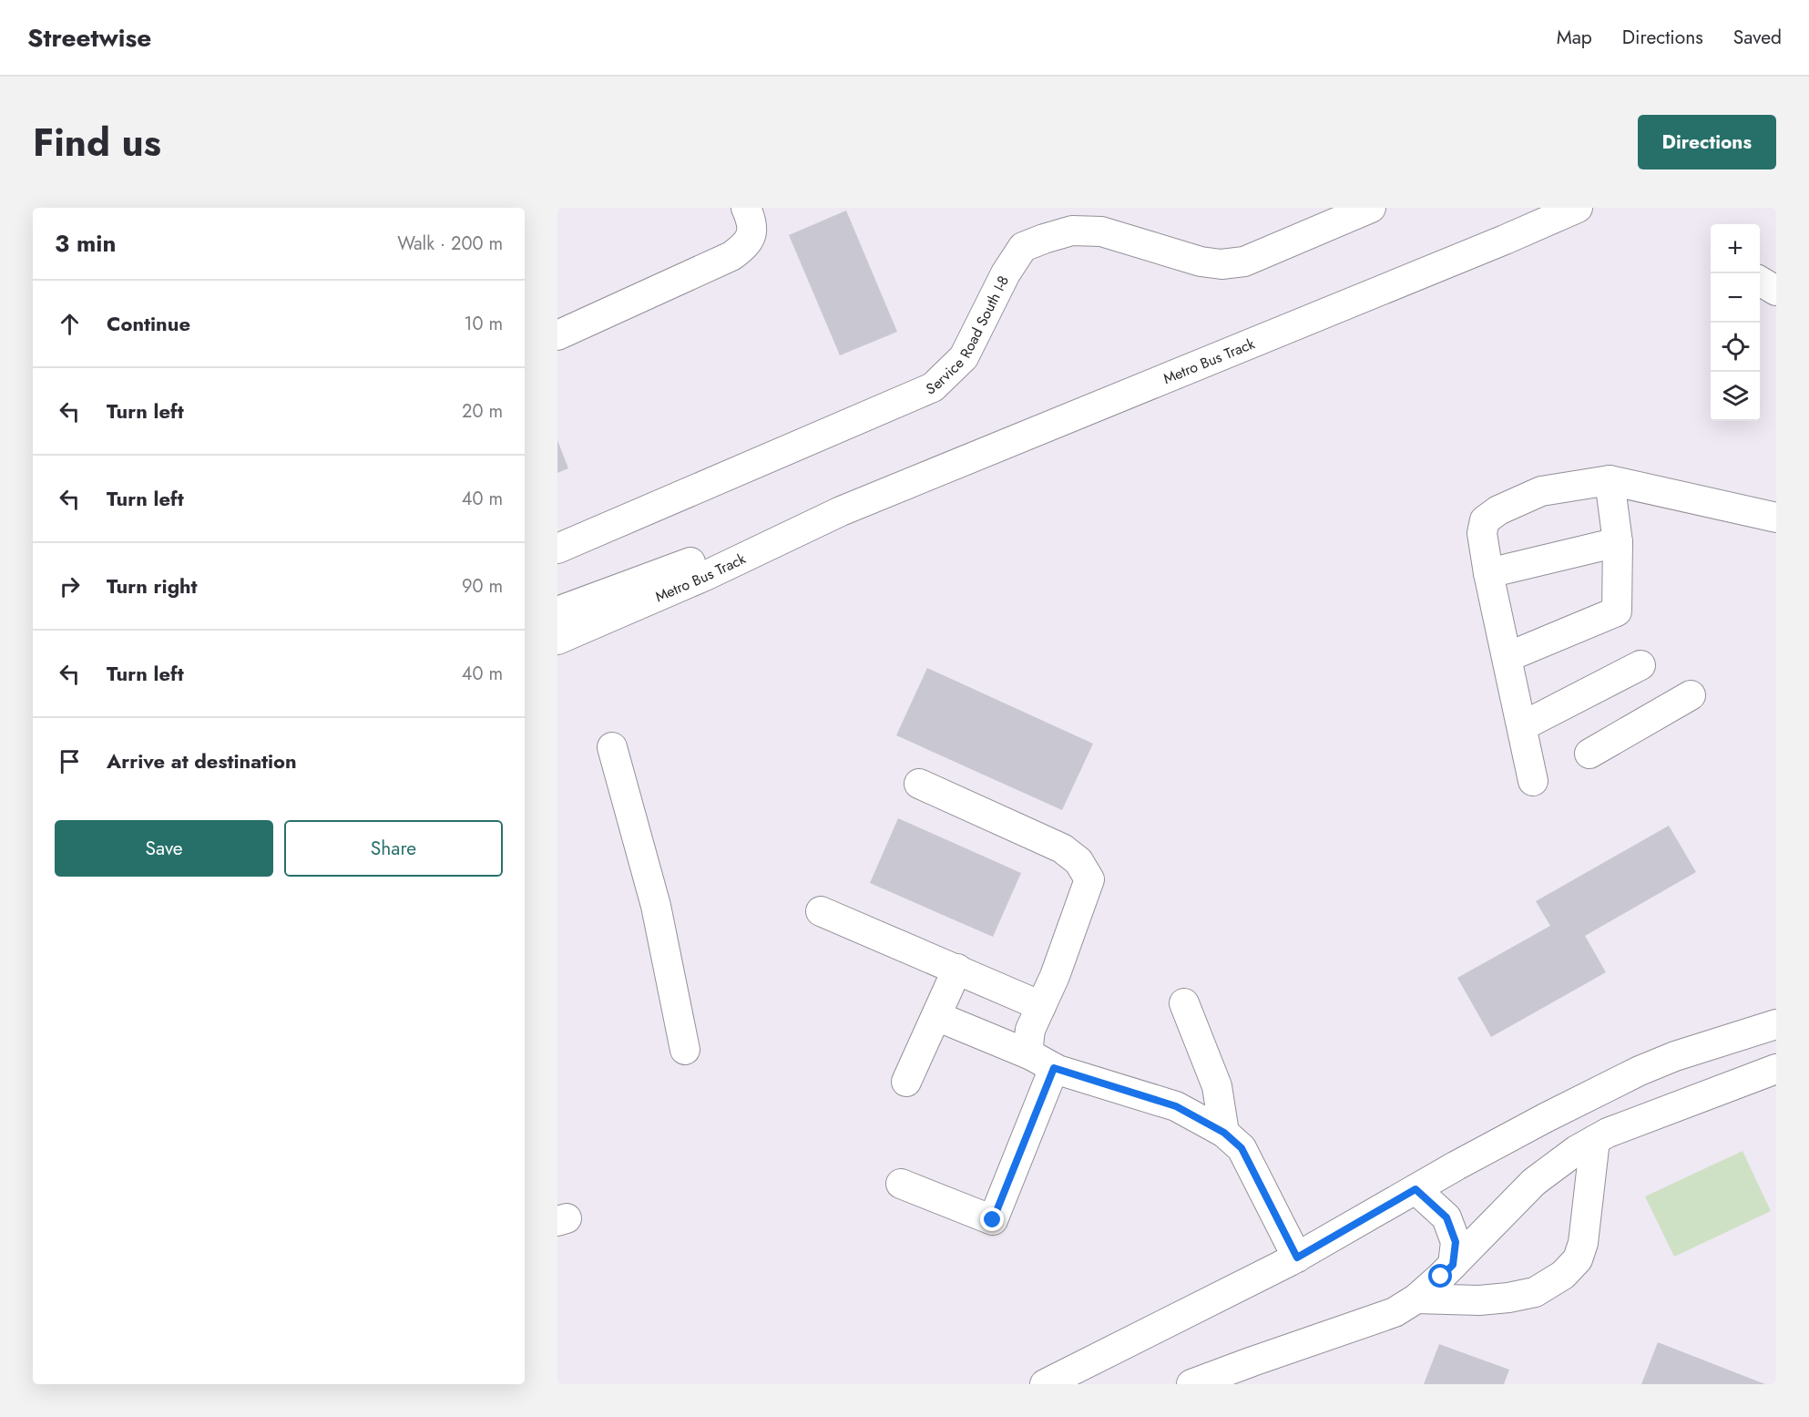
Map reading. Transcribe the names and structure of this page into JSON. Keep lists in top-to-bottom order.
{
  "streets": {
    "street": ["Service Road South I-8", "Metro Bus Track"]
  },
  "page": {
    "header": "Streetwise",
    "nav": ["Map", "Directions", "Saved"],
    "title": "Find us",
    "buttons": [
      "Directions",
      ["Save", "Share"]
    ],
    "heading": ["3 min", "Walk · 200 m"],
    "map_buttons": ["+", "−"],
    "list": [
      ["Continue", "10 m"],
      ["Turn left", "20 m"],
      ["Turn left", "40 m"],
      ["Turn right", "90 m"],
      ["Turn left", "40 m"],
      "Arrive at destination"
    ]
  }
}
